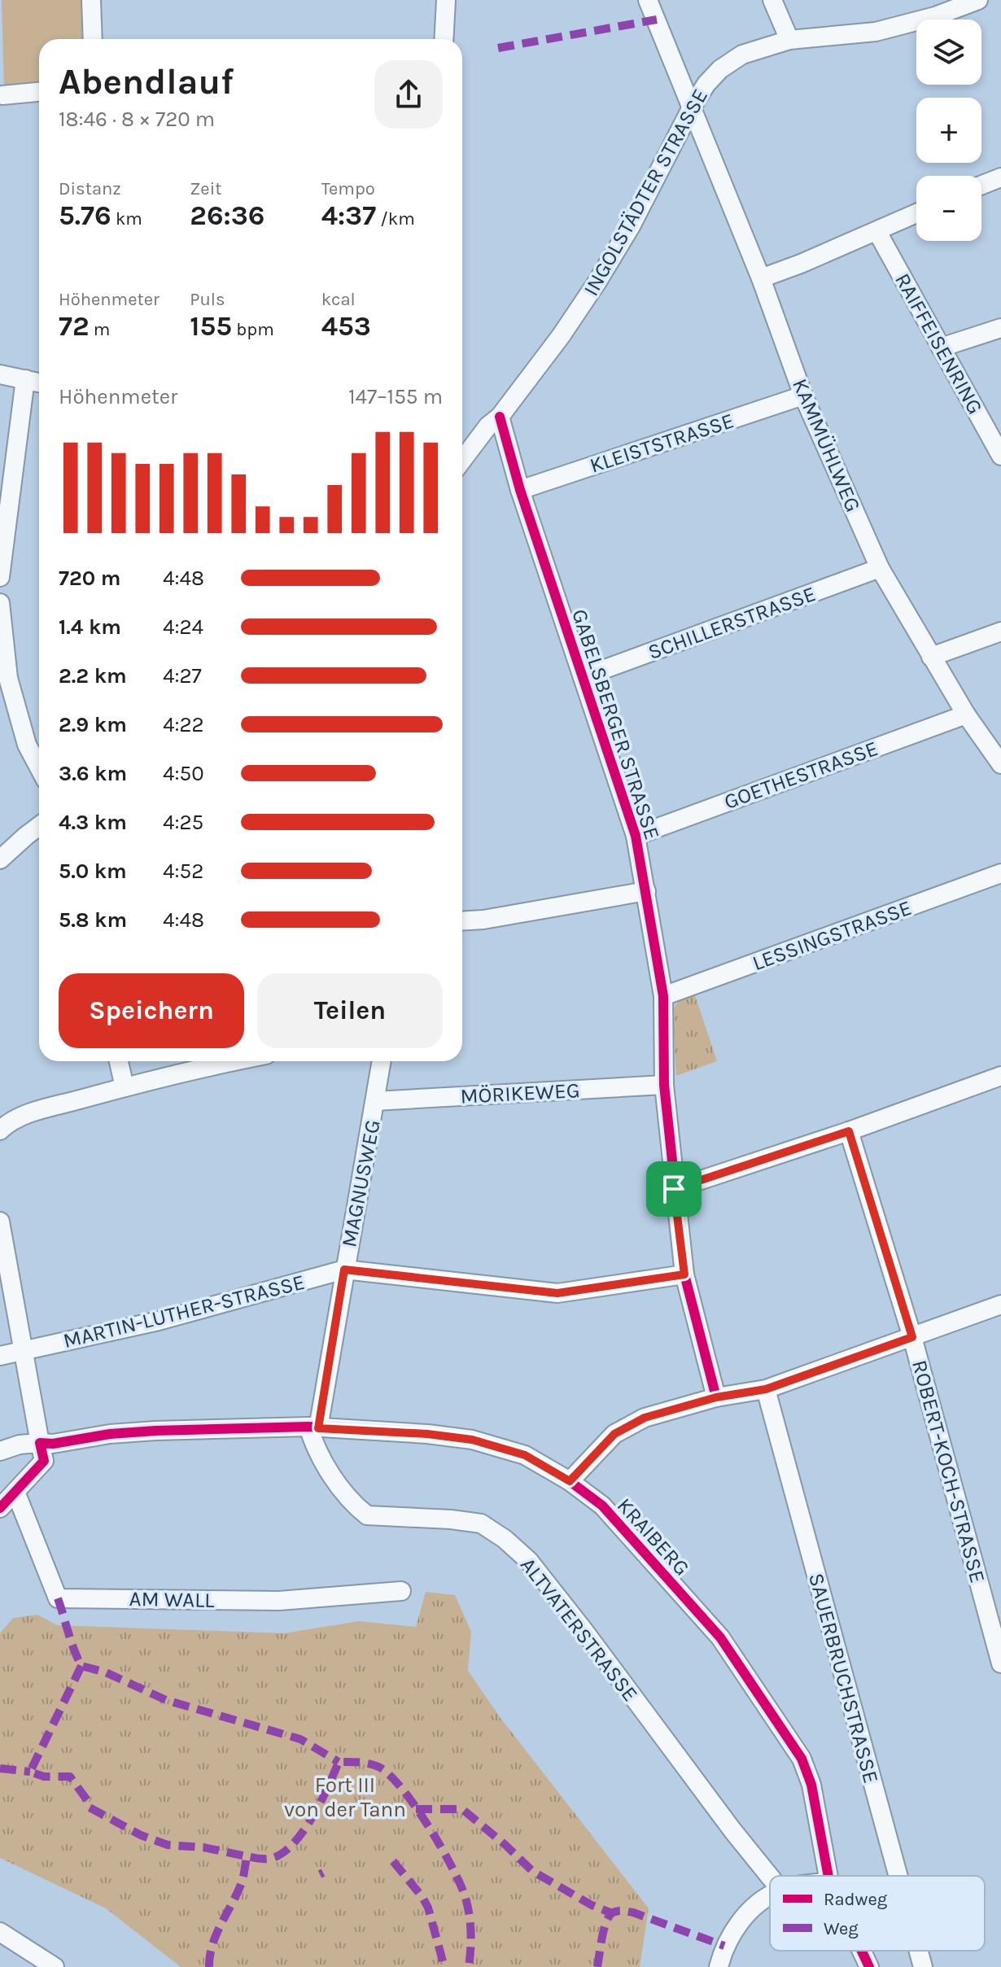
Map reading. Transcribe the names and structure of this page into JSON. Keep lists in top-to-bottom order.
{
  "streets": {
    "street": [
      "INGOLSTÄDTER STRASSE",
      "RAIFFEISENRING",
      "KLEISTSTRASSE",
      "KAMMÜHLWEG",
      "SCHILLERSTRASSE",
      "GABELSBERGER STRASSE",
      "GOETHESTRASSE",
      "LESSINGSTRASSE",
      "MÖRIKEWEG",
      "MAGNUSWEG",
      "MARTIN-LUTHER-STRASSE",
      "ROBERT-KOCH-STRASSE",
      "KRAIBERG",
      "AM WALL",
      "ALTVATERSTRASSE",
      "SAUERBRUCHSTRASSE"
    ]
  },
  "crossings": [
    ["INGOLSTÄDTER STRASSE", "KAMMÜHLWEG"],
    ["INGOLSTÄDTER STRASSE", "GABELSBERGER STRASSE"],
    ["KLEISTSTRASSE", "KAMMÜHLWEG"],
    ["KLEISTSTRASSE", "GABELSBERGER STRASSE"],
    ["KAMMÜHLWEG", "SCHILLERSTRASSE"],
    ["KAMMÜHLWEG", "GOETHESTRASSE"],
    ["SCHILLERSTRASSE", "GABELSBERGER STRASSE"],
    ["GABELSBERGER STRASSE", "GOETHESTRASSE"],
    ["GABELSBERGER STRASSE", "LESSINGSTRASSE"],
    ["GABELSBERGER STRASSE", "MÖRIKEWEG"],
    ["MÖRIKEWEG", "MAGNUSWEG"],
    ["MAGNUSWEG", "MARTIN-LUTHER-STRASSE"],
    ["MAGNUSWEG", "KRAIBERG"],
    ["MAGNUSWEG", "ALTVATERSTRASSE"],
    ["KRAIBERG", "ALTVATERSTRASSE"]
  ],
  "parks": ["Fort III von der Tann"],
  "legend": ["Radweg", "Weg"],
  "page": {
    "map_buttons": ["+", "−"],
    "heading": ["Abendlauf", "18:46 · 8 × 720 m"],
    "stats": [
      ["Distanz", "5.76 km"],
      ["Zeit", "26:36"],
      ["Tempo", "4:37 /km"],
      ["Höhenmeter", "72 m"],
      ["Puls", "155 bpm"],
      ["kcal", "453"]
    ],
    "chart": ["Höhenmeter", "147–155 m"],
    "list": [
      {
        "name": "720 m",
        "note": "4:48"
      },
      {
        "name": "1.4 km",
        "note": "4:24"
      },
      {
        "name": "2.2 km",
        "note": "4:27"
      },
      {
        "name": "2.9 km",
        "note": "4:22"
      },
      {
        "name": "3.6 km",
        "note": "4:50"
      },
      {
        "name": "4.3 km",
        "note": "4:25"
      },
      {
        "name": "5.0 km",
        "note": "4:52"
      },
      {
        "name": "5.8 km",
        "note": "4:48"
      }
    ],
    "buttons": ["Speichern", "Teilen"]
  }
}
